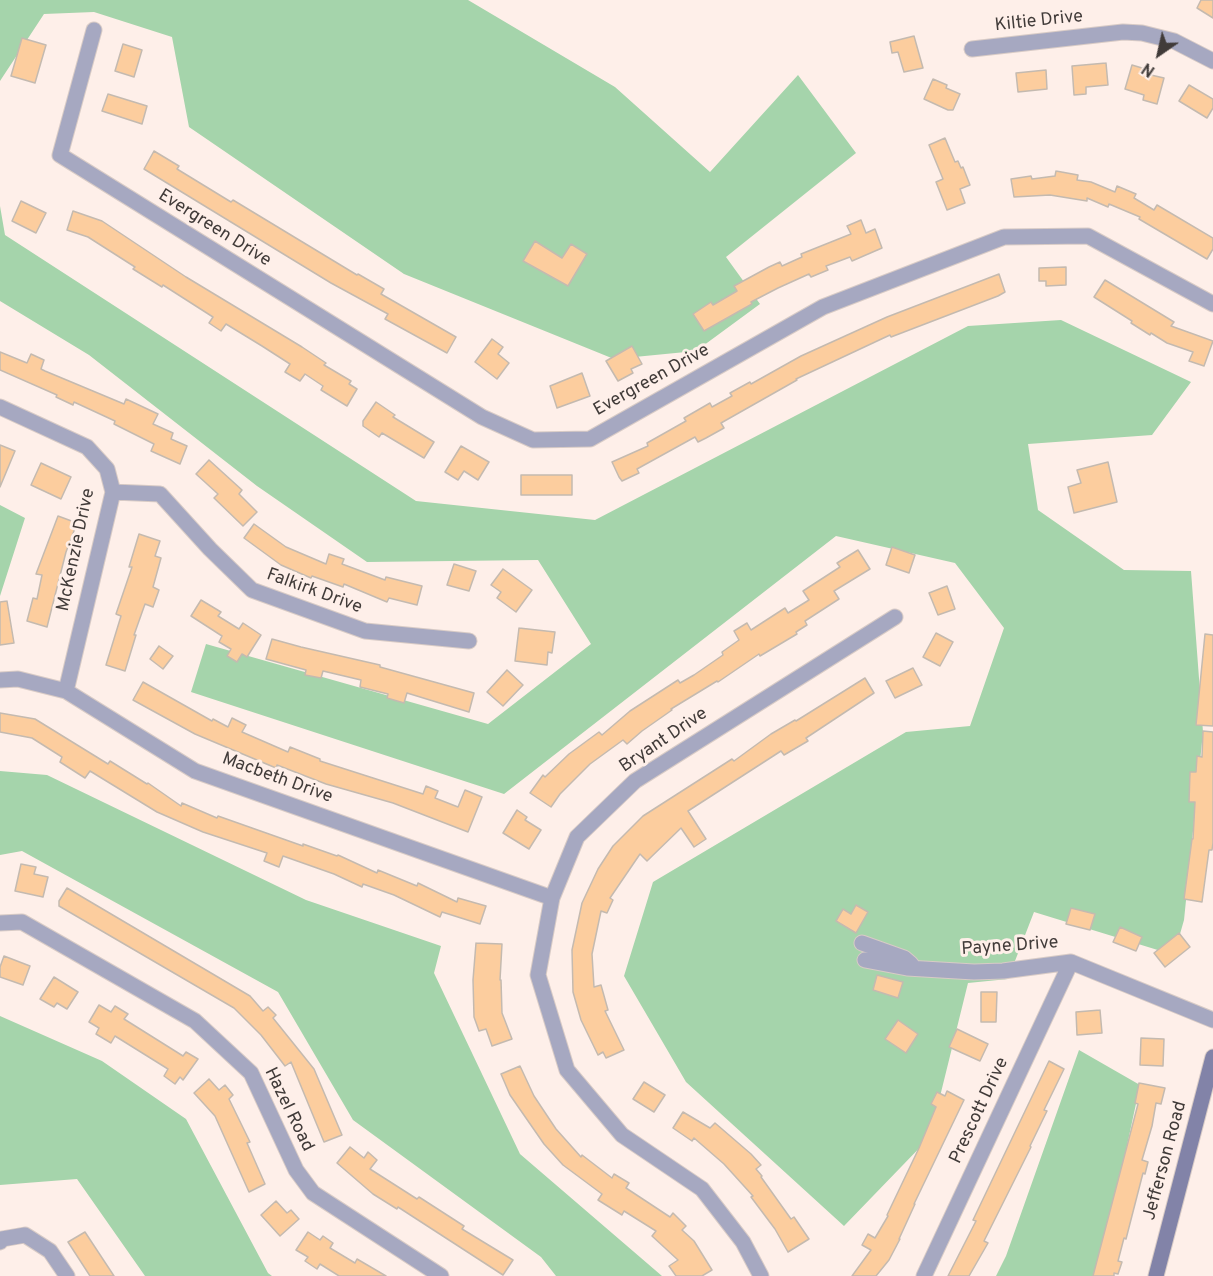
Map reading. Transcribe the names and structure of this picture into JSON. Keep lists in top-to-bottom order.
{
  "streets": {
    "street": [
      "Kiltie Drive",
      "Evergreen Drive",
      "McKenzie Drive",
      "Falkirk Drive",
      "Bryant Drive",
      "Macbeth Drive",
      "Payne Drive",
      "Hazel Road",
      "Prescott Drive",
      "Jefferson Road"
    ]
  },
  "crossings": [
    ["McKenzie Drive", "Falkirk Drive"],
    ["McKenzie Drive", "Macbeth Drive"],
    ["Bryant Drive", "Macbeth Drive"],
    ["Payne Drive", "Prescott Drive"]
  ],
  "north": "bottom left"
}
